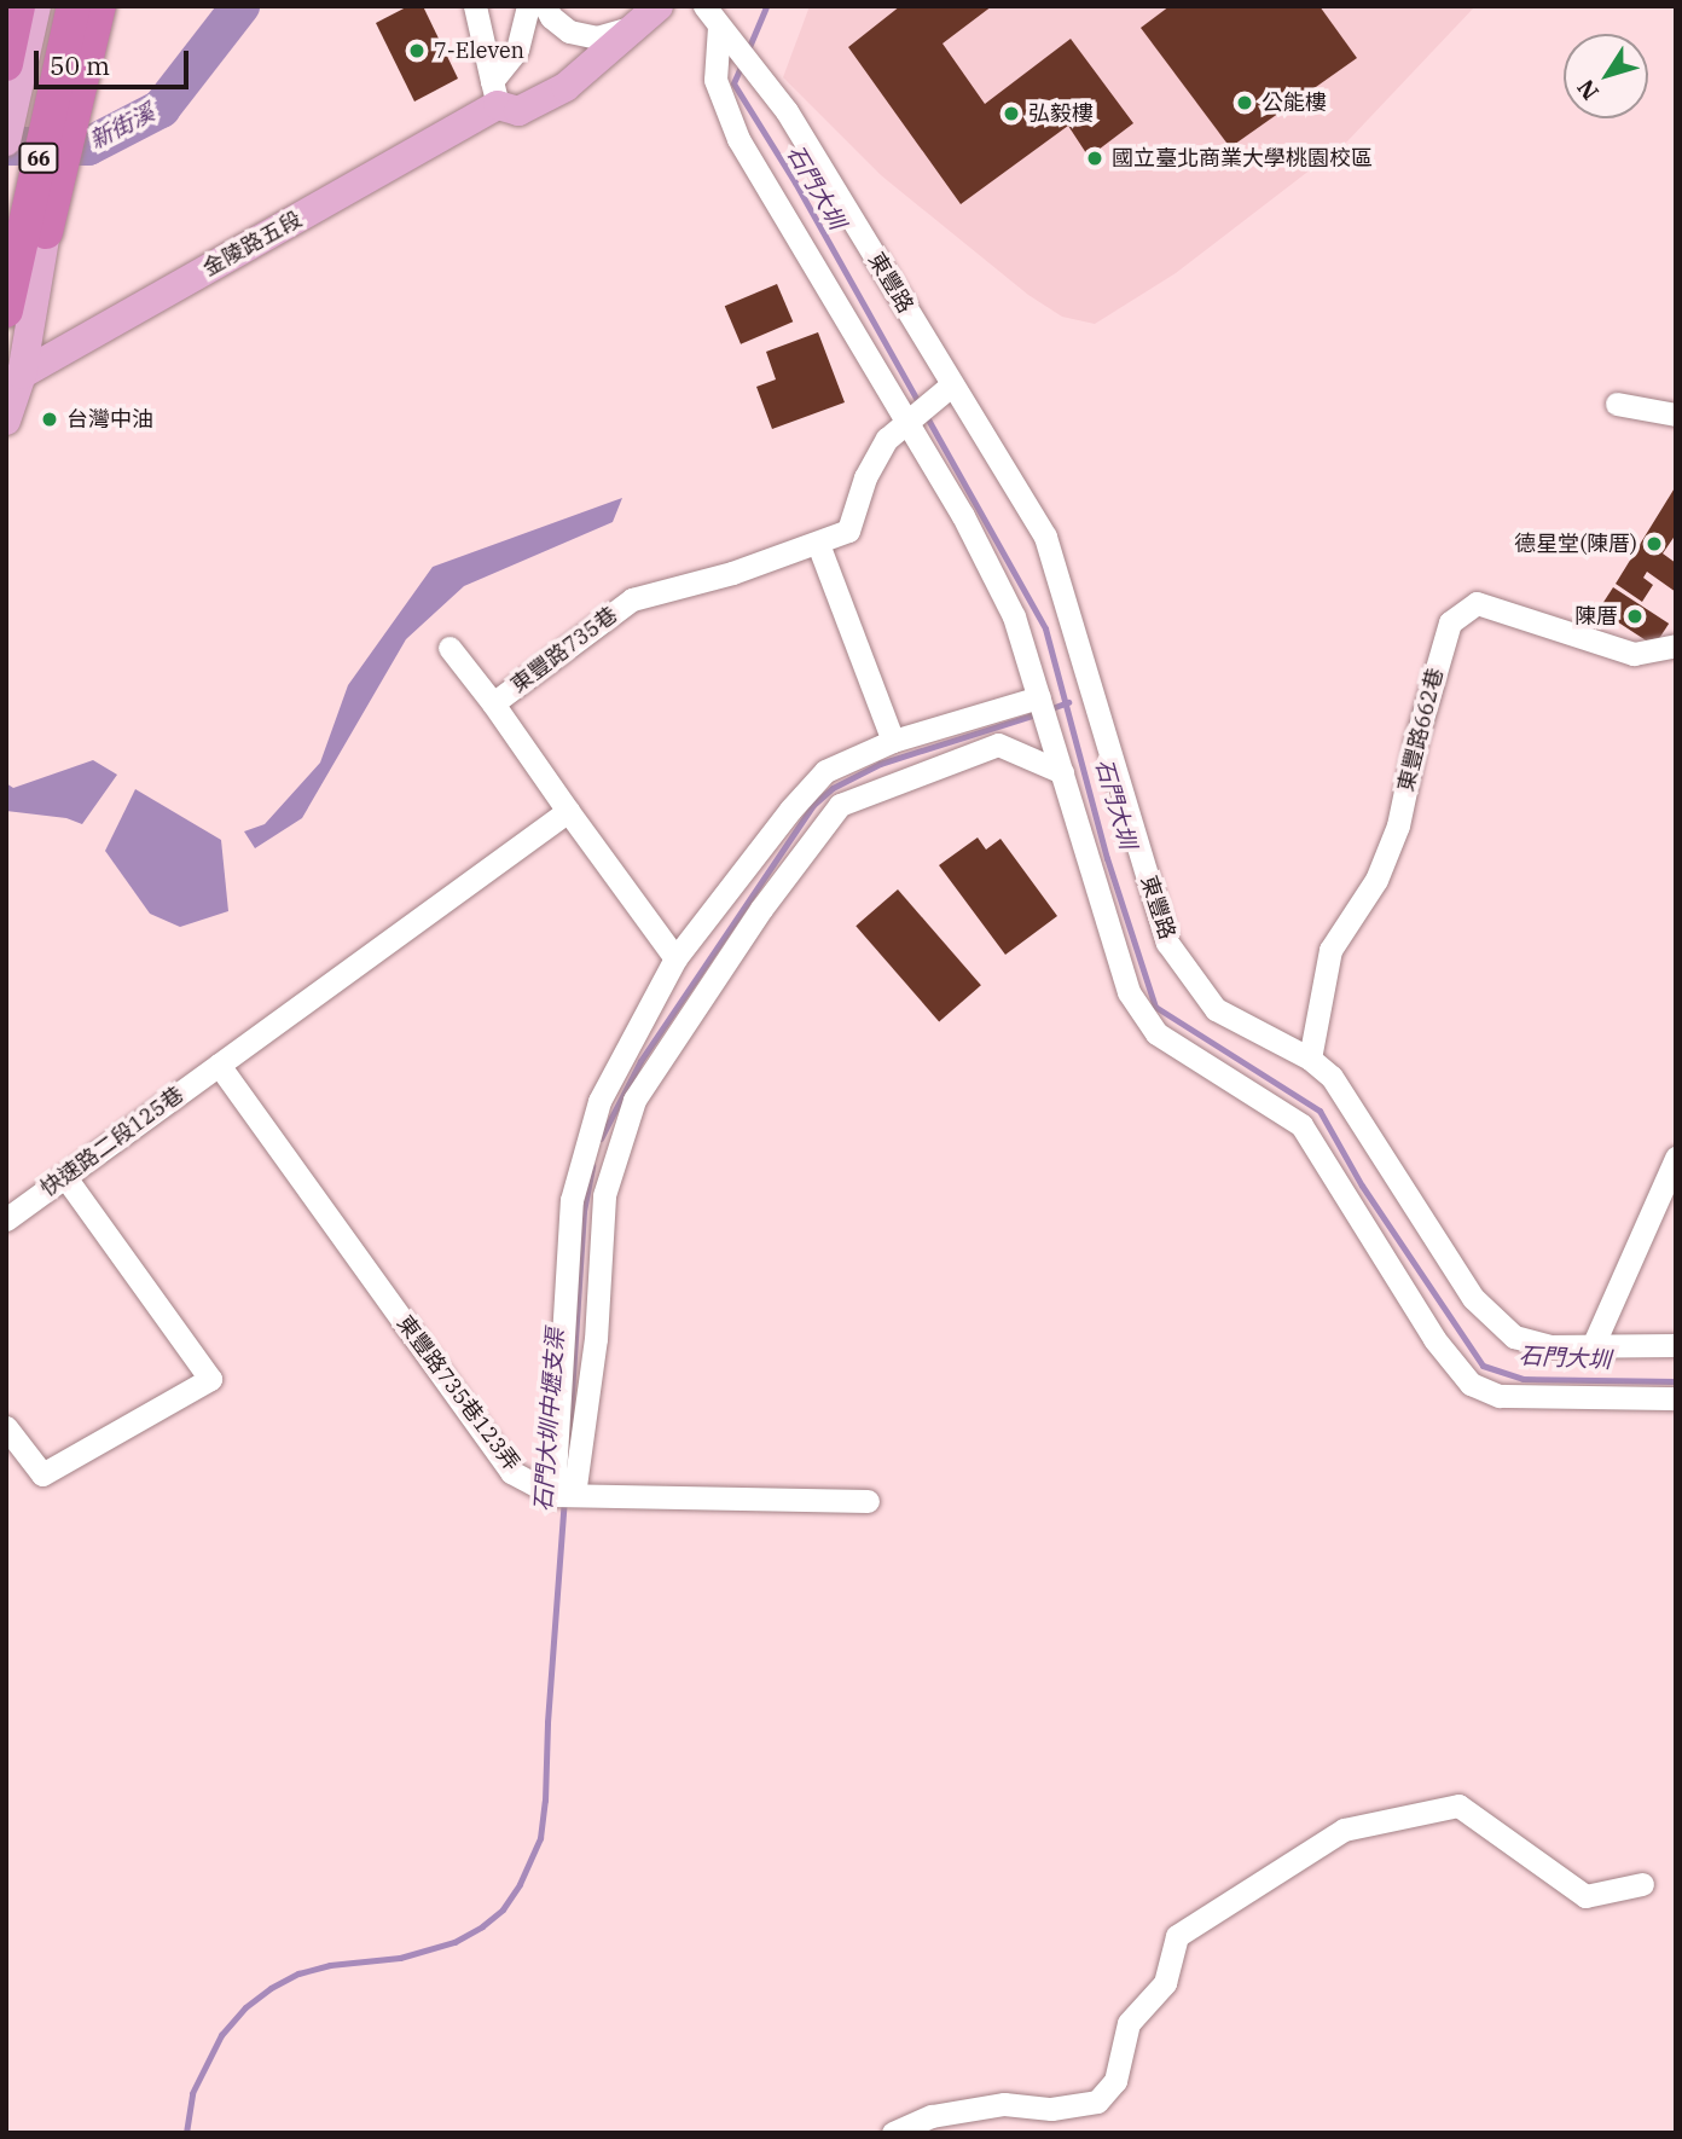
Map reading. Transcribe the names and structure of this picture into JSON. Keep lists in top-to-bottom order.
{
  "streets": {
    "highway": ["66"],
    "main road": ["金陵路五段"],
    "street": [
      "東豐路",
      "東豐路735巷",
      "東豐路662巷",
      "快速路二段125巷",
      "東豐路735巷123弄"
    ]
  },
  "crossings": [
    ["東豐路", "東豐路735巷"],
    ["東豐路", "東豐路662巷"],
    ["快速路二段125巷", "東豐路735巷123弄"]
  ],
  "water": ["新街溪", "石門大圳", "石門大圳中壢支渠"],
  "places": [
    "7-Eleven",
    "公能樓",
    "弘毅樓",
    "國立臺北商業大學桃園校區",
    "台灣中油",
    "德星堂(陳厝)",
    "陳厝"
  ],
  "scale_bar": "50 m",
  "north": "bottom left"
}
